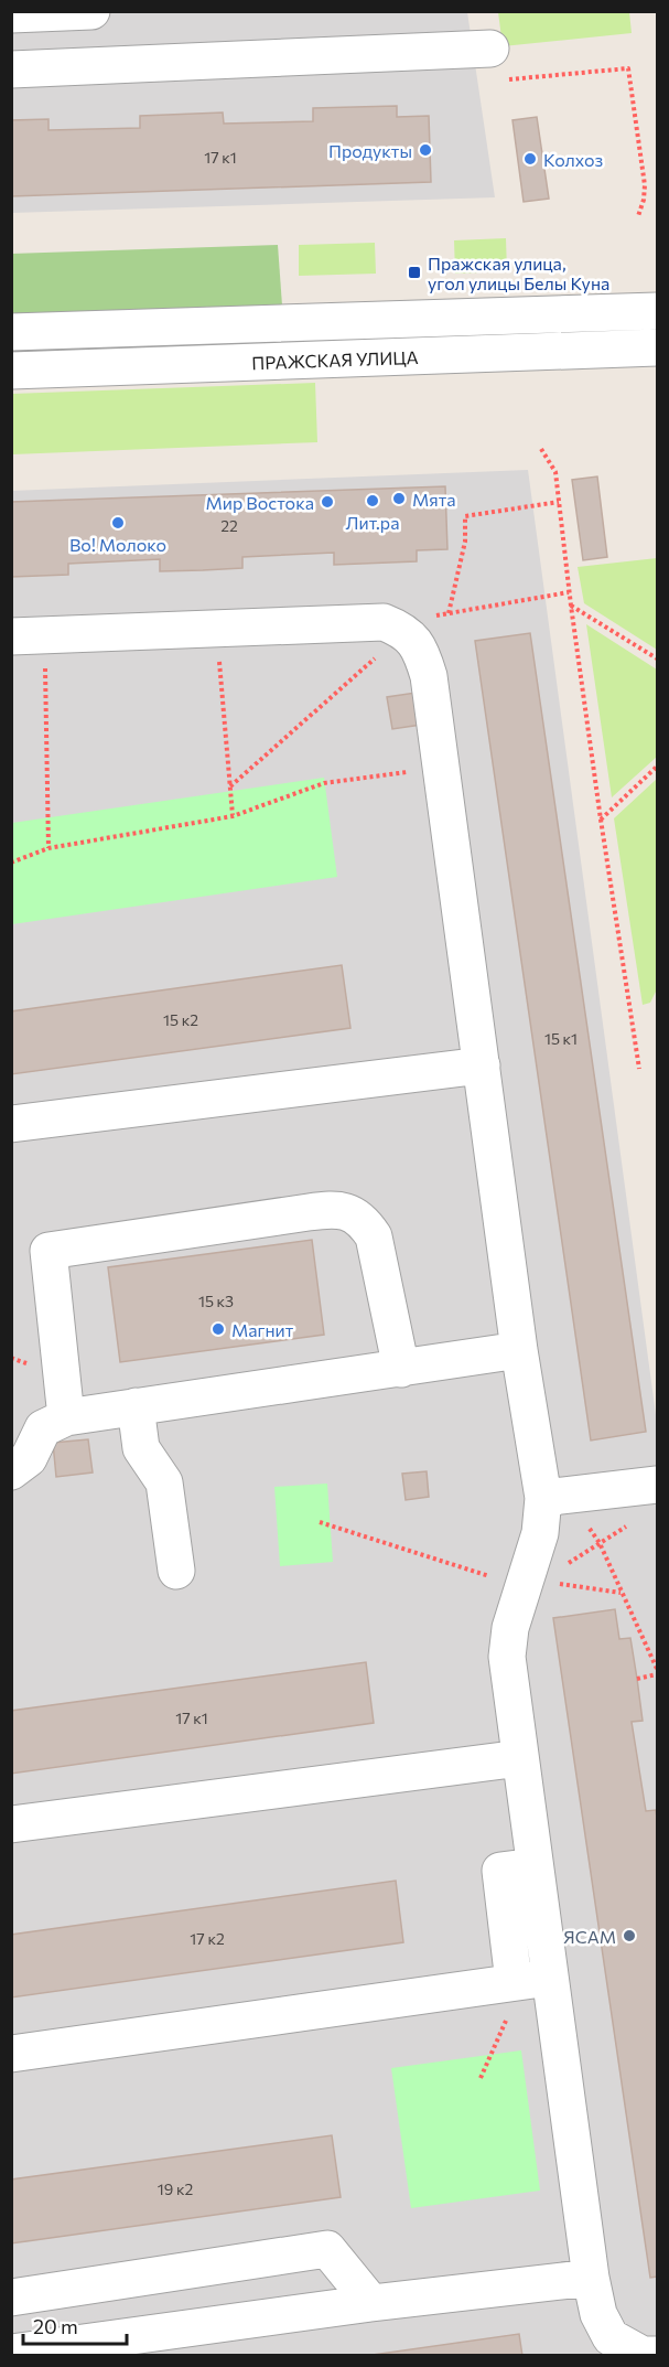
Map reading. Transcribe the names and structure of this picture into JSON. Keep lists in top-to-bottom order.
{
  "streets": {
    "street": ["ПРАЖСКАЯ УЛИЦА"]
  },
  "places": {
    "other": [
      "Продукты",
      "Колхоз",
      "Мята",
      "Лит.ра",
      "Мир Востока",
      "Во! Молоко",
      "Магнит",
      "ЯСАМ"
    ],
    "transit": ["Пражская улица, угол улицы Белы Куна"]
  },
  "house_numbers": [
    "17 к1",
    "22",
    "15 к2",
    "15 к1",
    "15 к3",
    "17 к1",
    "17 к2",
    "19 к2"
  ],
  "scale_bar": "20 m"
}
